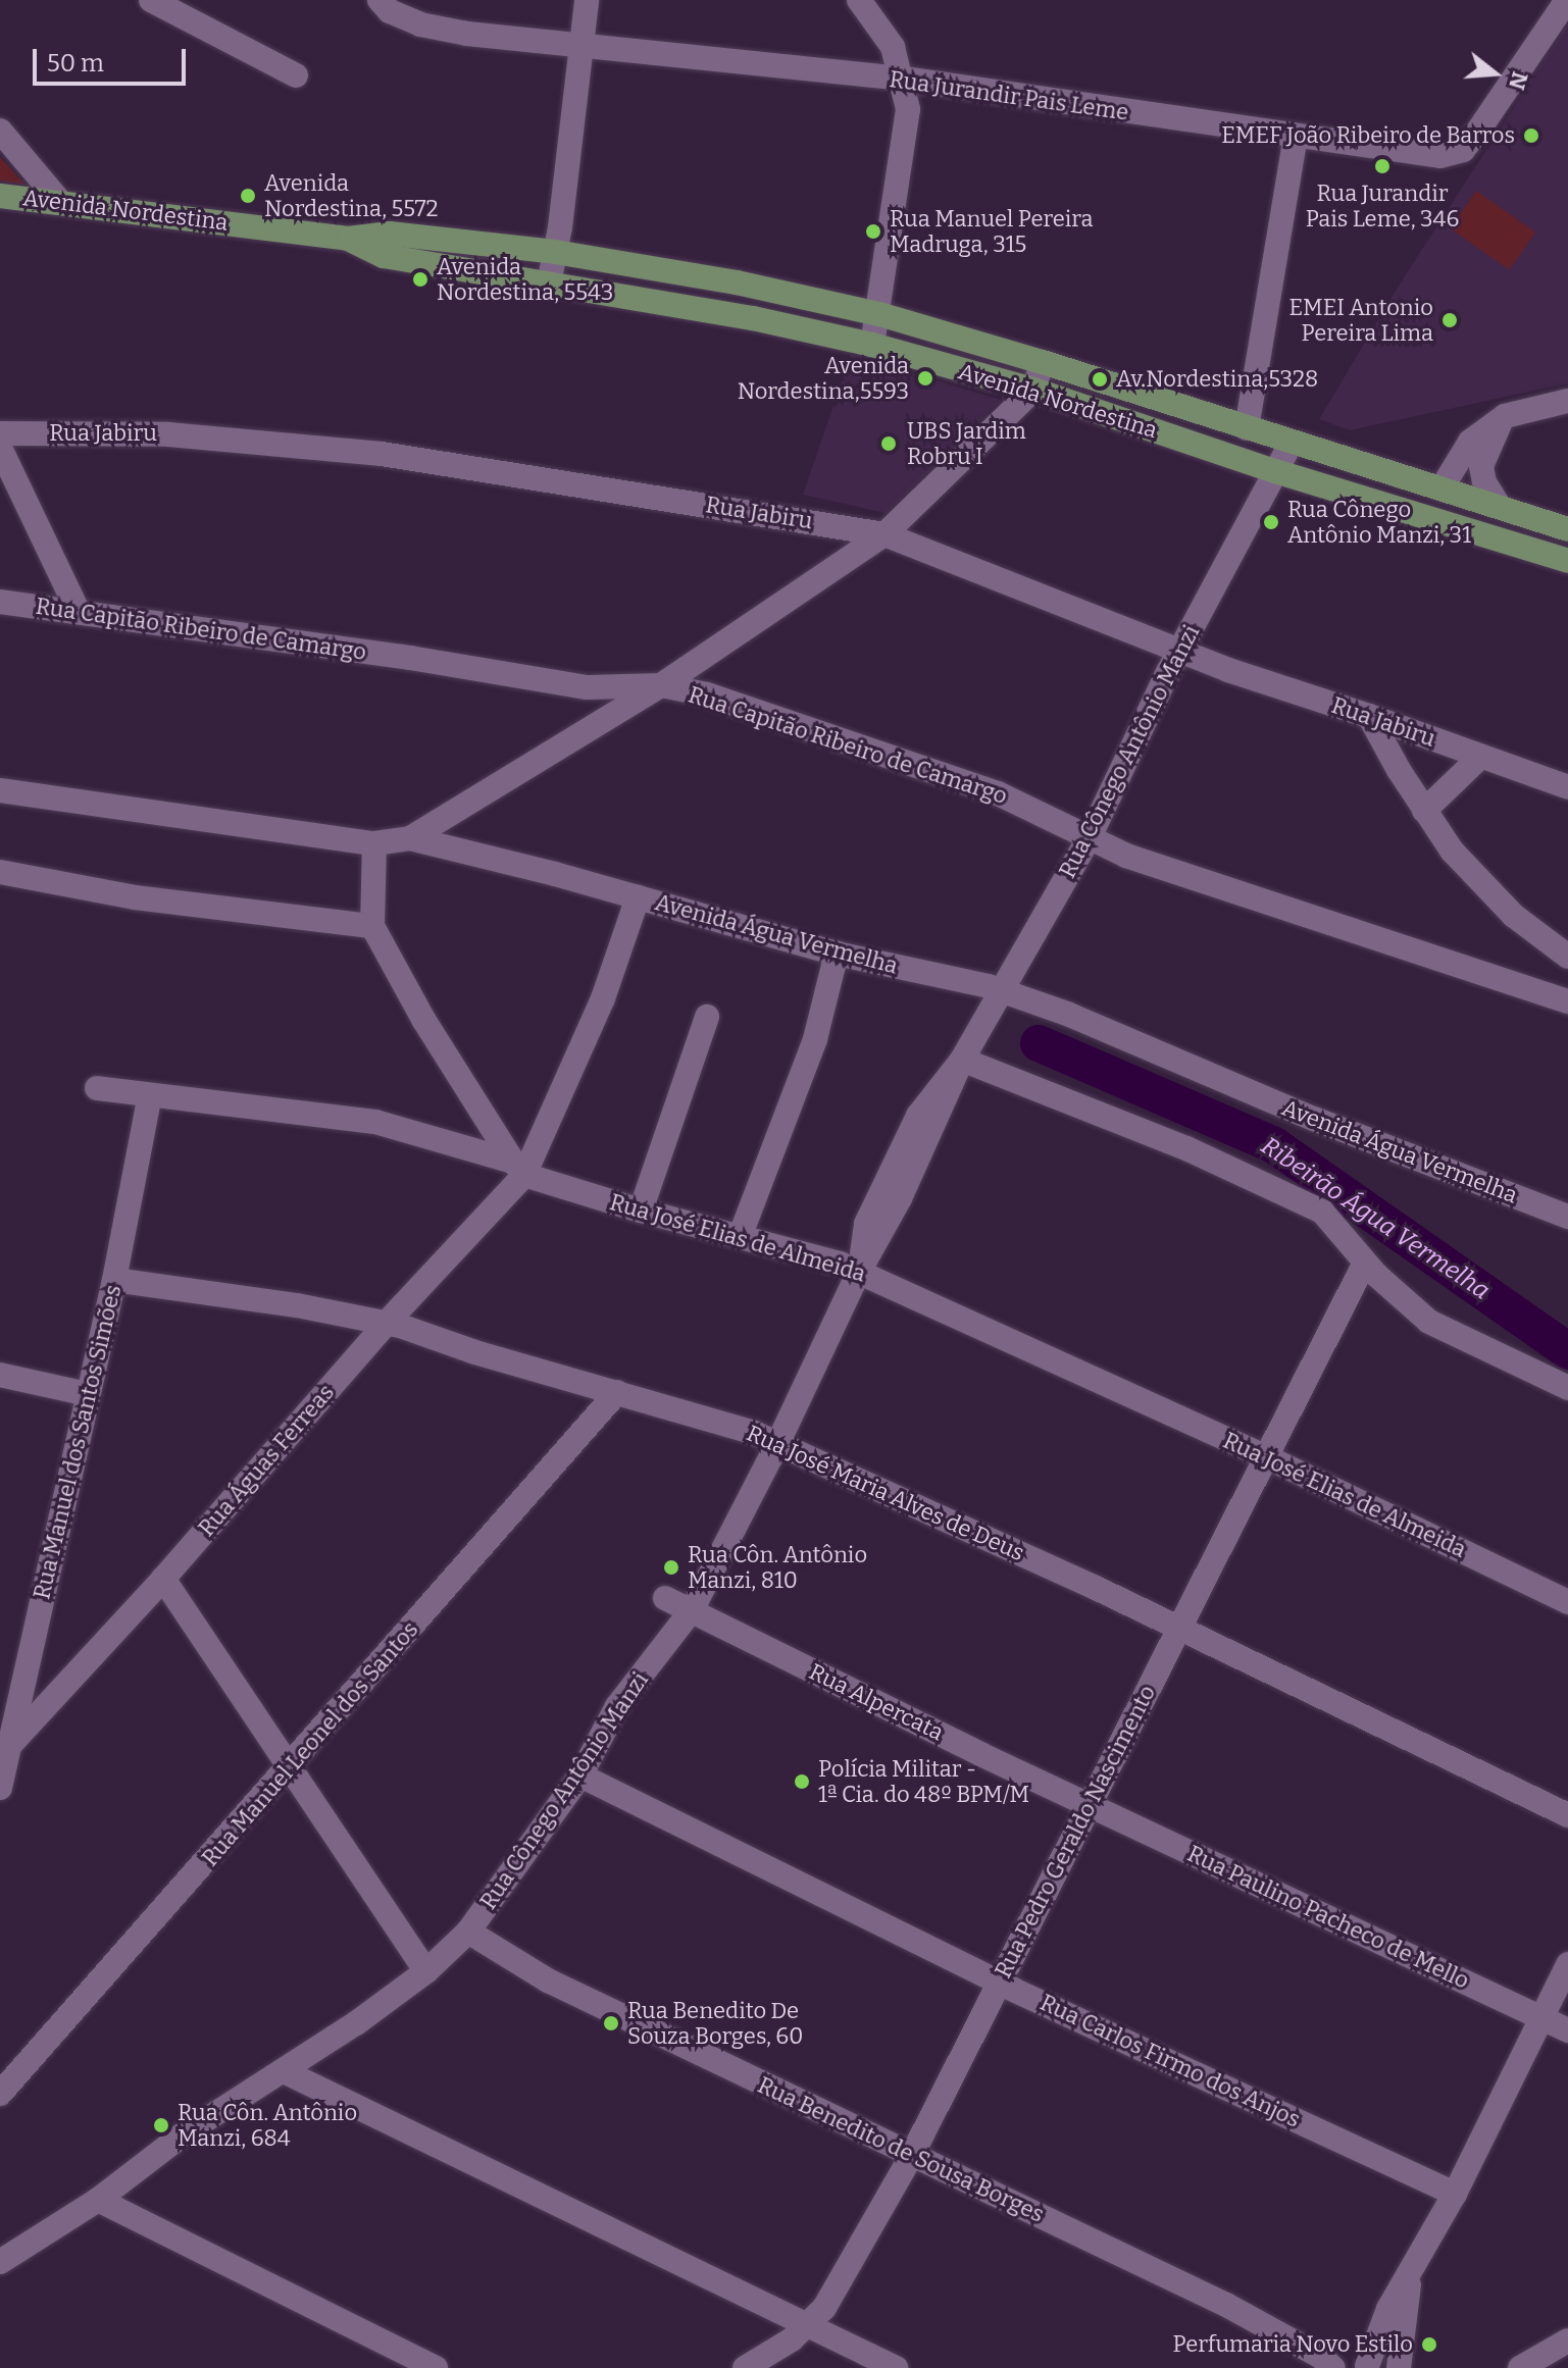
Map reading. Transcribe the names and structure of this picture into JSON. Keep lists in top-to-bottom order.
{
  "streets": {
    "main road": ["Avenida Nordestina"],
    "street": [
      "Rua Jurandir Pais Leme",
      "Rua Jabiru",
      "Rua Capitão Ribeiro de Camargo",
      "Rua Cônego Antônio Manzi",
      "Avenida Água Vermelha",
      "Rua José Elias de Almeida",
      "Rua Manuel dos Santos Simões",
      "Rua Águas Ferreas",
      "Rua José Maria Alves de Deus",
      "Rua Alpercata",
      "Rua Manuel Leonel dos Santos",
      "Rua Pedro Geraldo Nascimento",
      "Rua Paulino Pacheco de Mello",
      "Rua Carlos Firmo dos Anjos",
      "Rua Benedito de Sousa Borges"
    ]
  },
  "crossings": [
    ["Avenida Nordestina", "Rua Cônego Antônio Manzi"],
    ["Rua Jabiru", "Rua Cônego Antônio Manzi"],
    ["Rua Capitão Ribeiro de Camargo", "Rua Cônego Antônio Manzi"],
    ["Rua Cônego Antônio Manzi", "Avenida Água Vermelha"],
    ["Rua Cônego Antônio Manzi", "Rua José Elias de Almeida"],
    ["Rua Cônego Antônio Manzi", "Rua José Maria Alves de Deus"],
    ["Rua Cônego Antônio Manzi", "Rua Alpercata"],
    ["Rua Cônego Antônio Manzi", "Rua Carlos Firmo dos Anjos"],
    ["Rua Cônego Antônio Manzi", "Rua Benedito de Sousa Borges"],
    ["Avenida Água Vermelha", "Rua Águas Ferreas"],
    ["Rua José Elias de Almeida", "Rua Manuel dos Santos Simões"],
    ["Rua José Elias de Almeida", "Rua Águas Ferreas"],
    ["Rua José Elias de Almeida", "Rua Pedro Geraldo Nascimento"],
    ["Rua Manuel dos Santos Simões", "Rua Águas Ferreas"],
    ["Rua Manuel dos Santos Simões", "Rua José Maria Alves de Deus"],
    ["Rua Águas Ferreas", "Rua José Maria Alves de Deus"],
    ["Rua José Maria Alves de Deus", "Rua Manuel Leonel dos Santos"],
    ["Rua José Maria Alves de Deus", "Rua Pedro Geraldo Nascimento"],
    ["Rua Alpercata", "Rua Pedro Geraldo Nascimento"],
    ["Rua Alpercata", "Rua Paulino Pacheco de Mello"],
    ["Rua Pedro Geraldo Nascimento", "Rua Paulino Pacheco de Mello"],
    ["Rua Pedro Geraldo Nascimento", "Rua Carlos Firmo dos Anjos"],
    ["Rua Pedro Geraldo Nascimento", "Rua Benedito de Sousa Borges"]
  ],
  "water": ["Ribeirão Água Vermelha"],
  "places": [
    "EMEF João Ribeiro de Barros",
    "Rua Jurandir Pais Leme, 346",
    "Avenida Nordestina, 5572",
    "Rua Manuel Pereira Madruga, 315",
    "Avenida Nordestina, 5543",
    "EMEI Antonio Pereira Lima",
    "Avenida Nordestina,5593",
    "Av.Nordestina,5328",
    "UBS Jardim Robru I",
    "Rua Cônego Antônio Manzi, 31",
    "Rua Côn. Antônio Manzi, 810",
    "Polícia Militar - 1ª Cia. do 48º BPM/M",
    "Rua Benedito De Souza Borges, 60",
    "Rua Côn. Antônio Manzi, 684",
    "Perfumaria Novo Estilo"
  ],
  "scale_bar": "50 m",
  "north": "right"
}
